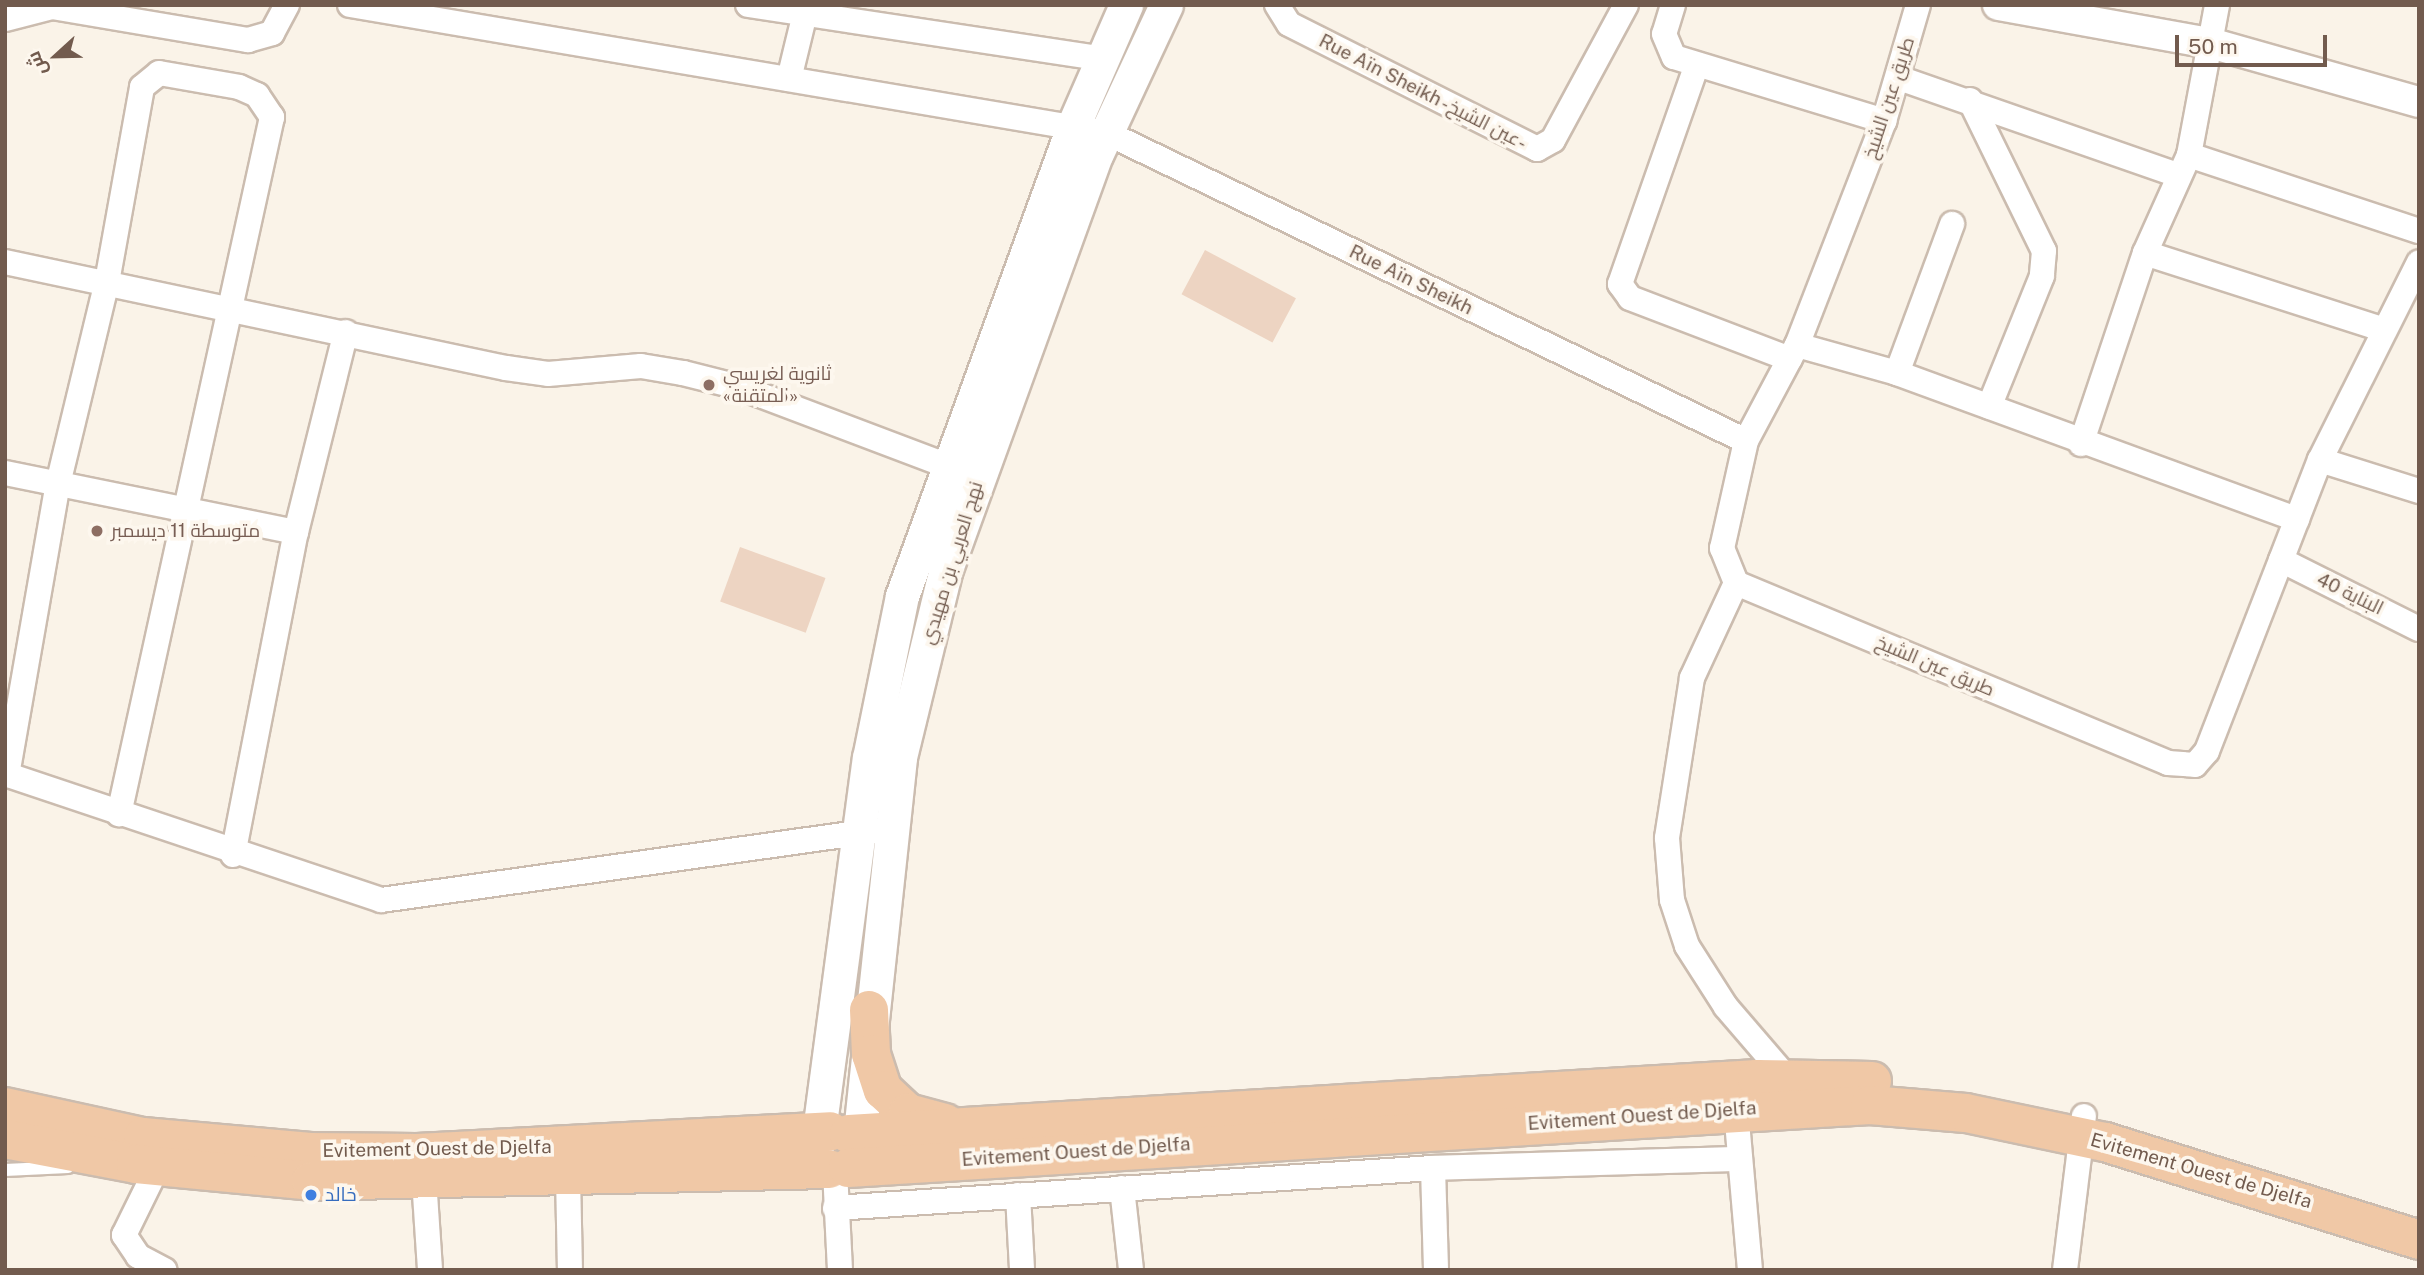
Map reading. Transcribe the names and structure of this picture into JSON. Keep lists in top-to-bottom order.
{
  "streets": {
    "highway": ["Evitement Ouest de Djelfa"],
    "main road": ["نهج العربي بن مهيدي"],
    "street": [
      "Rue Aïn Sheikh -عين الشيخ-",
      "طريق عين الشيخ",
      "Rue Aïn Sheikh",
      "البناية 40"
    ]
  },
  "crossings": [
    ["طريق عين الشيخ", "Rue Aïn Sheikh"],
    ["طريق عين الشيخ", "البناية 40"],
    ["Rue Aïn Sheikh", "نهج العربي بن مهيدي"],
    ["نهج العربي بن مهيدي", "Evitement Ouest de Djelfa"]
  ],
  "places": ["ثانوية لغريسي «المتقنة»", "متوسطة 11 ديسمبر", "خالد"],
  "scale_bar": "50 m",
  "north": "left"
}
